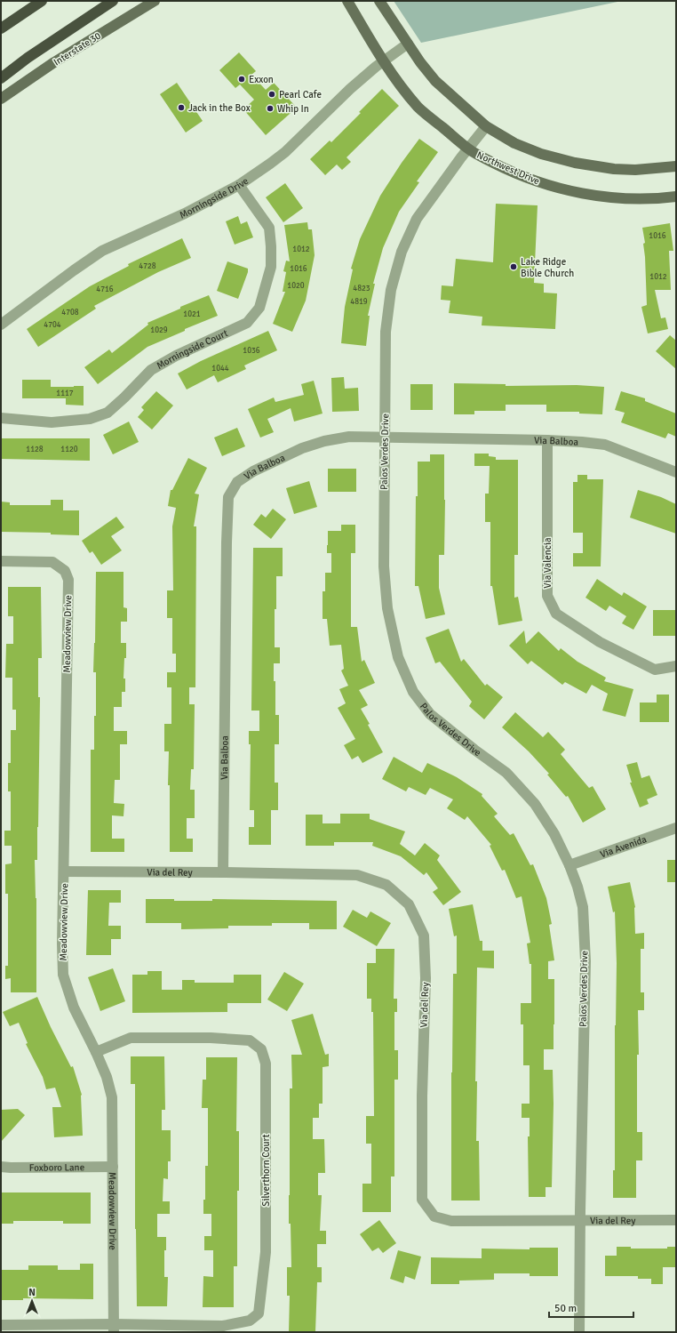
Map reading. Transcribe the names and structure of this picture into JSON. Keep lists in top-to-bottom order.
{
  "streets": {
    "main road": ["Interstate 30", "Northwest Drive"],
    "street": [
      "Morningside Drive",
      "Morningside Court",
      "Via Balboa",
      "Palos Verdes Drive",
      "Via Valencia",
      "Meadowview Drive",
      "Via Avenida",
      "Via del Rey",
      "Foxboro Lane",
      "Silverthorn Court"
    ]
  },
  "crossings": [
    ["Northwest Drive", "Morningside Drive"],
    ["Northwest Drive", "Palos Verdes Drive"],
    ["Morningside Drive", "Morningside Court"],
    ["Via Balboa", "Palos Verdes Drive"],
    ["Via Balboa", "Via Valencia"],
    ["Via Balboa", "Via del Rey"],
    ["Palos Verdes Drive", "Via Avenida"],
    ["Palos Verdes Drive", "Via del Rey"],
    ["Meadowview Drive", "Via del Rey"],
    ["Meadowview Drive", "Foxboro Lane"],
    ["Meadowview Drive", "Silverthorn Court"]
  ],
  "places": [
    "Exxon",
    "Pearl Cafe",
    "Jack in the Box",
    "Whip In",
    "Lake Ridge Bible Church"
  ],
  "house_numbers": [
    "1016",
    "1012",
    "4728",
    "1016",
    "1012",
    "1020",
    "4823",
    "4716",
    "4819",
    "4708",
    "1021",
    "4704",
    "1029",
    "1036",
    "1044",
    "1117",
    "1128",
    "1120"
  ],
  "scale_bar": "50 m",
  "north": "top"
}
